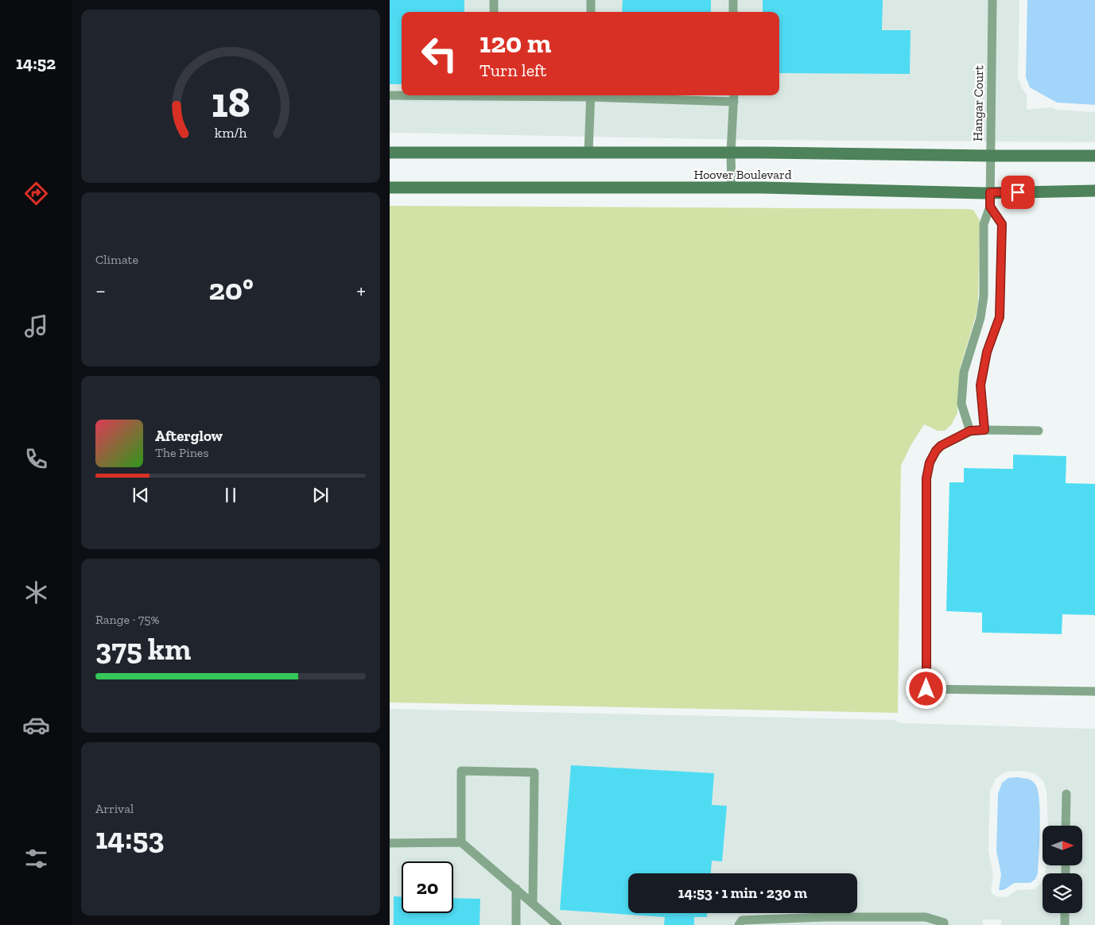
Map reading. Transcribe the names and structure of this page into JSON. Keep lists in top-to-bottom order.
{
  "streets": {
    "main road": ["Hoover Boulevard"],
    "lane": ["Hangar Court"]
  },
  "crossings": [
    ["Hangar Court", "Hoover Boulevard"]
  ],
  "north": "right",
  "page": {
    "tabs": "14:52",
    "turn": ["120 m", "Turn left"],
    "tile": [
      "Climate",
      ["Range · 75%", "375 km"],
      ["Arrival", "14:53"]
    ],
    "heat": ["−", "20°", "+"],
    "song": ["Afterglow", "The Pines"],
    "limit": "20",
    "trip": "14:53 · 1 min · 230 m",
    "gauge": ["18", "km/h"]
  }
}
